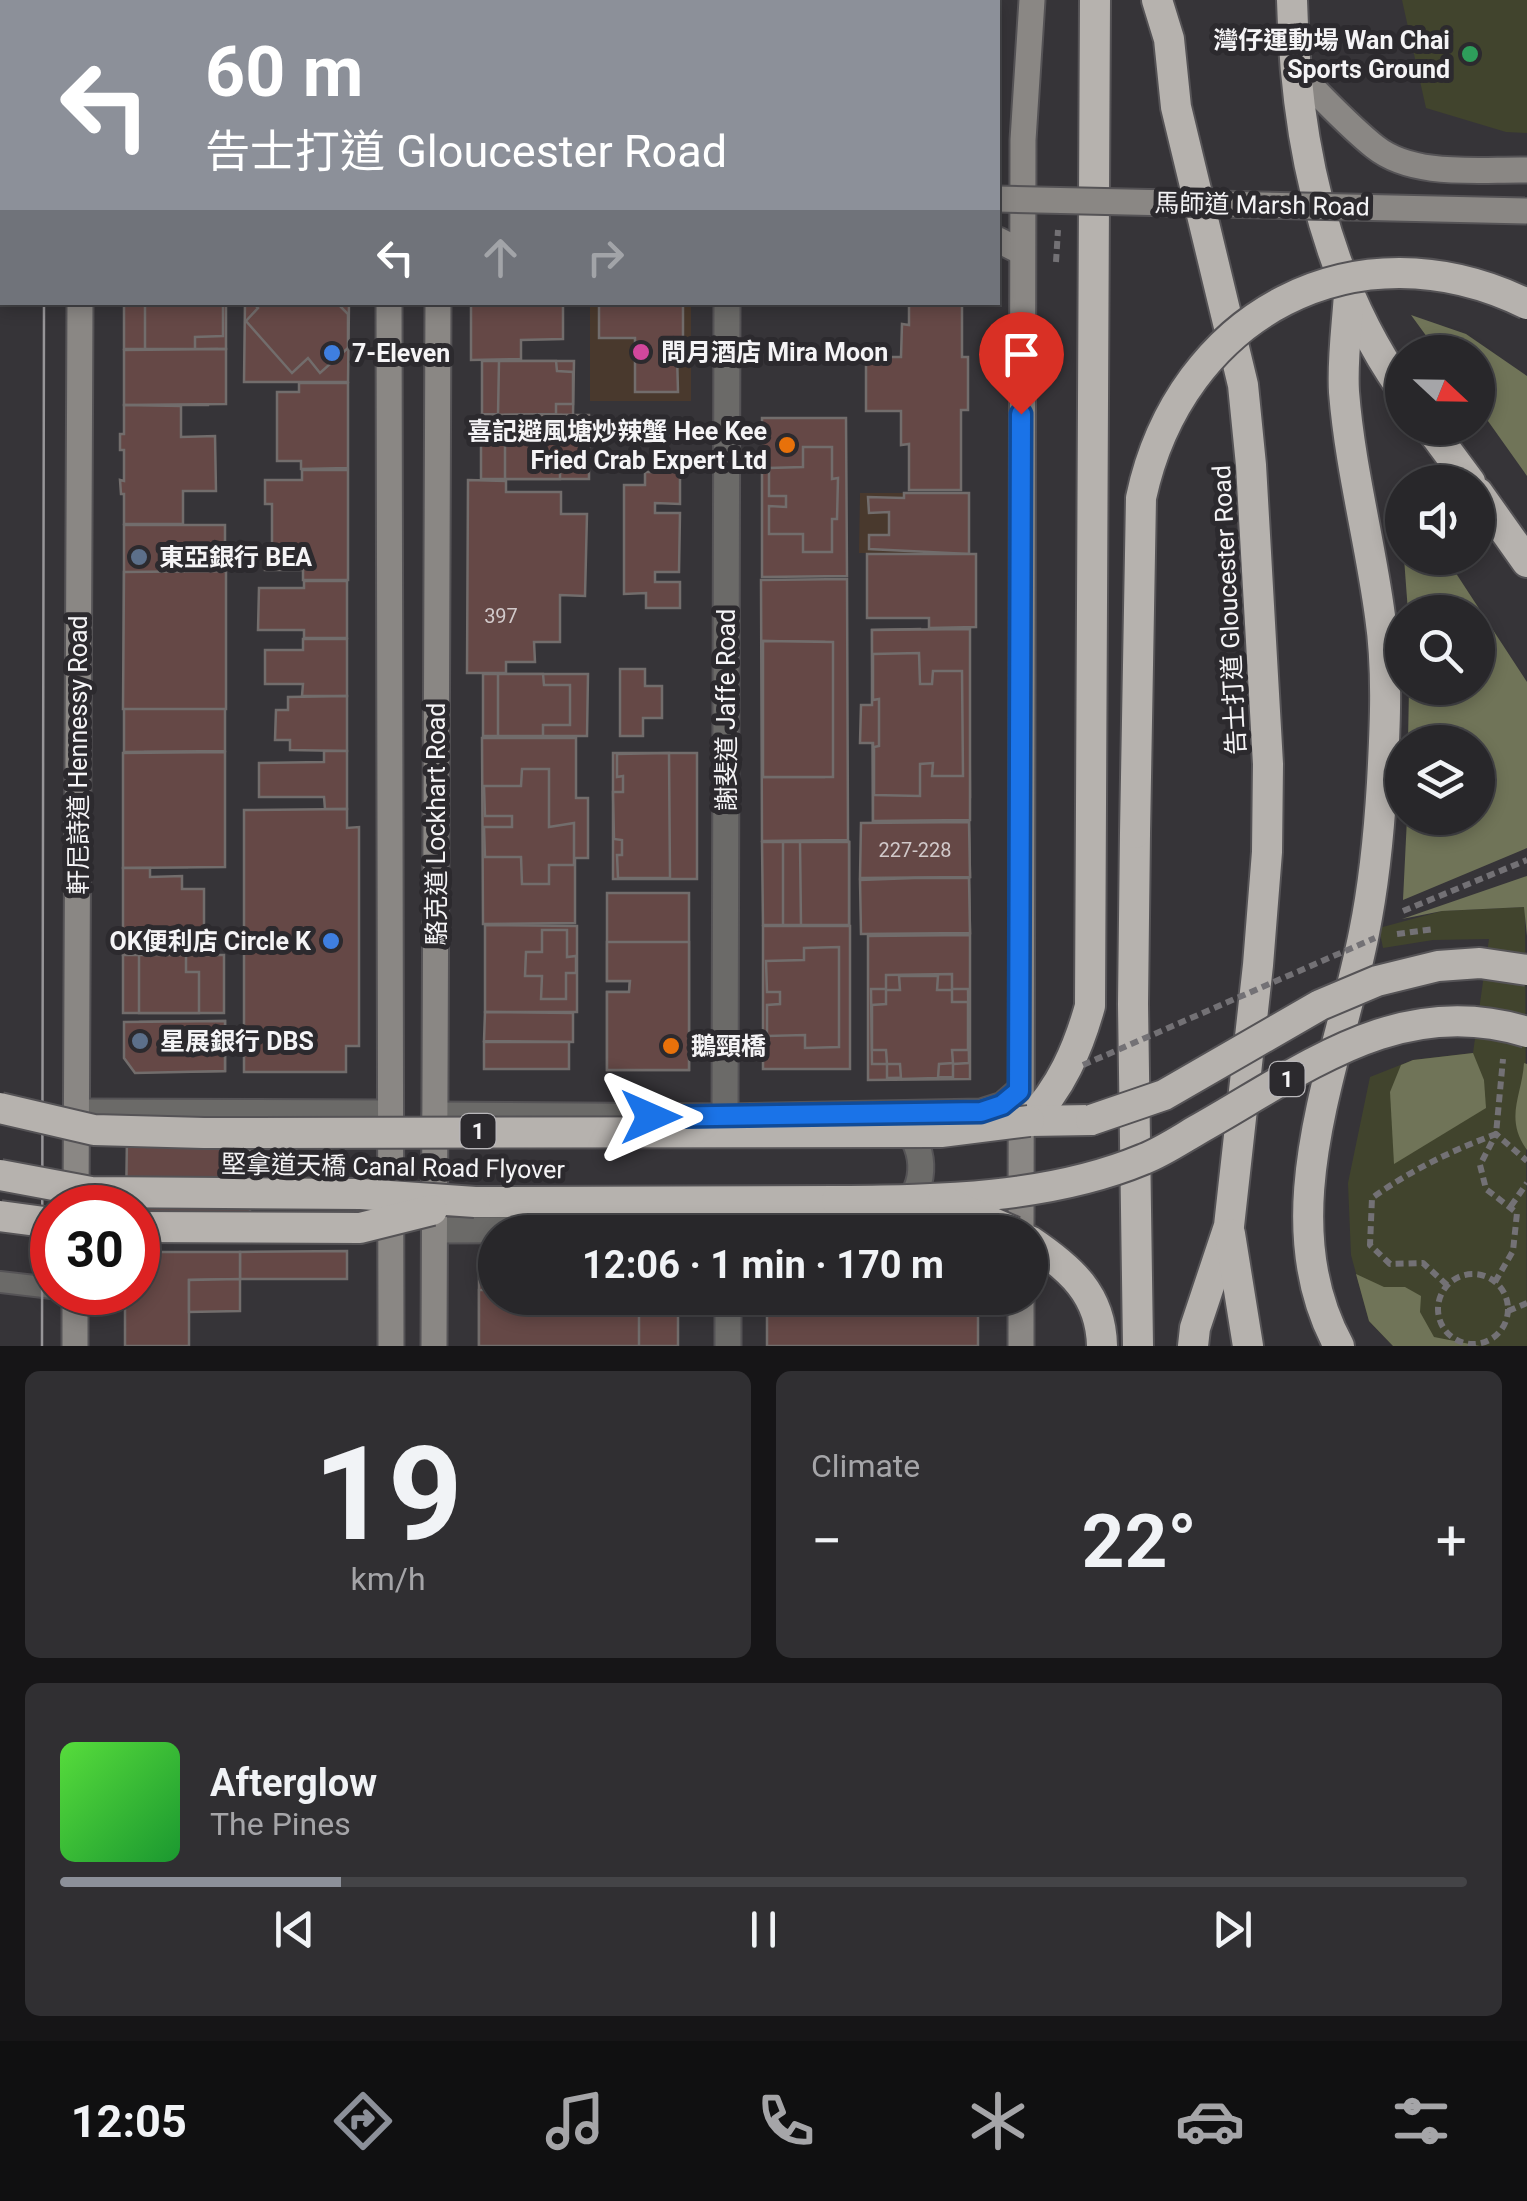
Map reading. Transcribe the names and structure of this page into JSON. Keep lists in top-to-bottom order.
{
  "streets": {
    "highway": ["告士打道 Gloucester Road", "1", "堅拿道天橋 Canal Road Flyover"],
    "street": [
      "馬師道 Marsh Road",
      "謝斐道 Jaffe Road",
      "軒尼詩道 Hennessy Road",
      "駱克道 Lockhart Road"
    ]
  },
  "places": [
    "灣仔運動場 Wan Chai Sports Ground",
    "問月酒店 Mira Moon",
    "7-Eleven",
    "喜記避風塘炒辣蟹 Hee Kee Fried Crab Expert Ltd",
    "東亞銀行 BEA",
    "OK便利店 Circle K",
    "星展銀行 DBS",
    "鵝頸橋"
  ],
  "house_numbers": ["397", "227-228"],
  "north": "right",
  "page": {
    "turn": ["60 m", "告士打道 Gloucester Road"],
    "limit": "30",
    "trip": "12:06 · 1 min · 170 m",
    "tile": [
      ["19", "km/h"],
      "Climate"
    ],
    "heat": ["−", "22°", "+"],
    "song": ["Afterglow", "The Pines"],
    "tabs": "12:05"
  }
}
